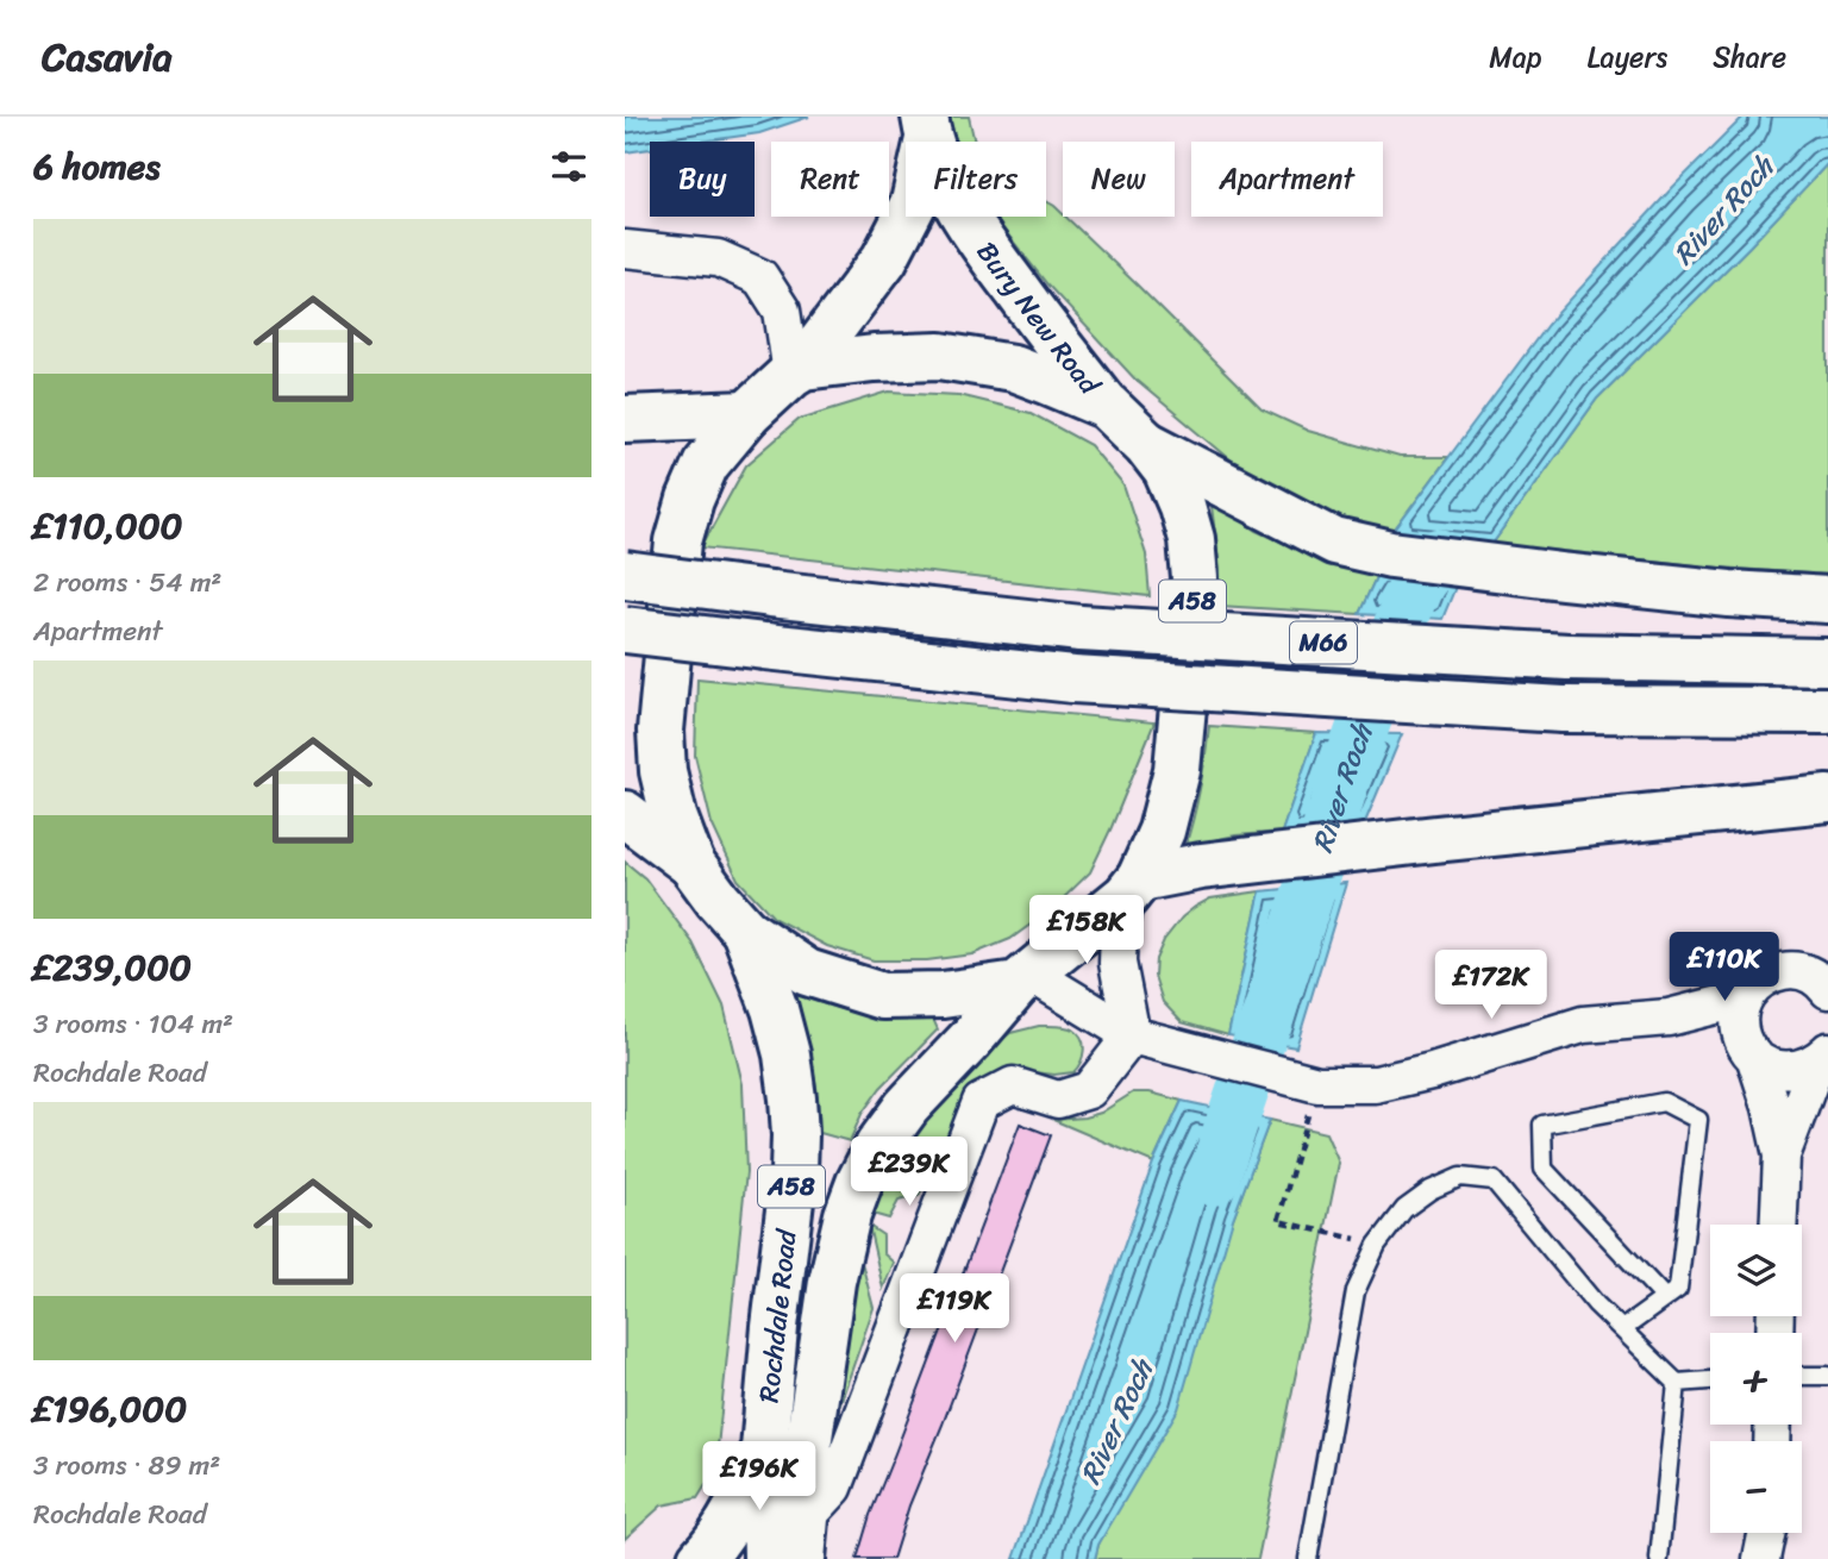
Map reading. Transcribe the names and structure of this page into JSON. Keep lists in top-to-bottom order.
{
  "streets": {
    "main road": [
      "Bury New Road",
      "A58",
      "M66",
      "Rochdale Road"
    ]
  },
  "crossings": [
    ["Bury New Road", "A58"],
    ["A58", "Rochdale Road"]
  ],
  "water": ["River Roch"],
  "page": {
    "header": "Casavia",
    "nav": ["Map", "Layers", "Share"],
    "heading": "6 homes",
    "chip": [
      "Buy",
      "Rent",
      "Filters",
      "New",
      "Apartment"
    ],
    "list": [
      {
        "name": "£110,000",
        "note": "2 rooms · 54 m² · Apartment"
      },
      {
        "name": "£239,000",
        "note": "3 rooms · 104 m² · Rochdale Road"
      },
      {
        "name": "£196,000",
        "note": "3 rooms · 89 m² · Rochdale Road"
      }
    ],
    "price": [
      "£158K",
      "£110K",
      "£172K",
      "£239K",
      "£119K",
      "£196K"
    ],
    "map_buttons": ["+", "−"]
  }
}
